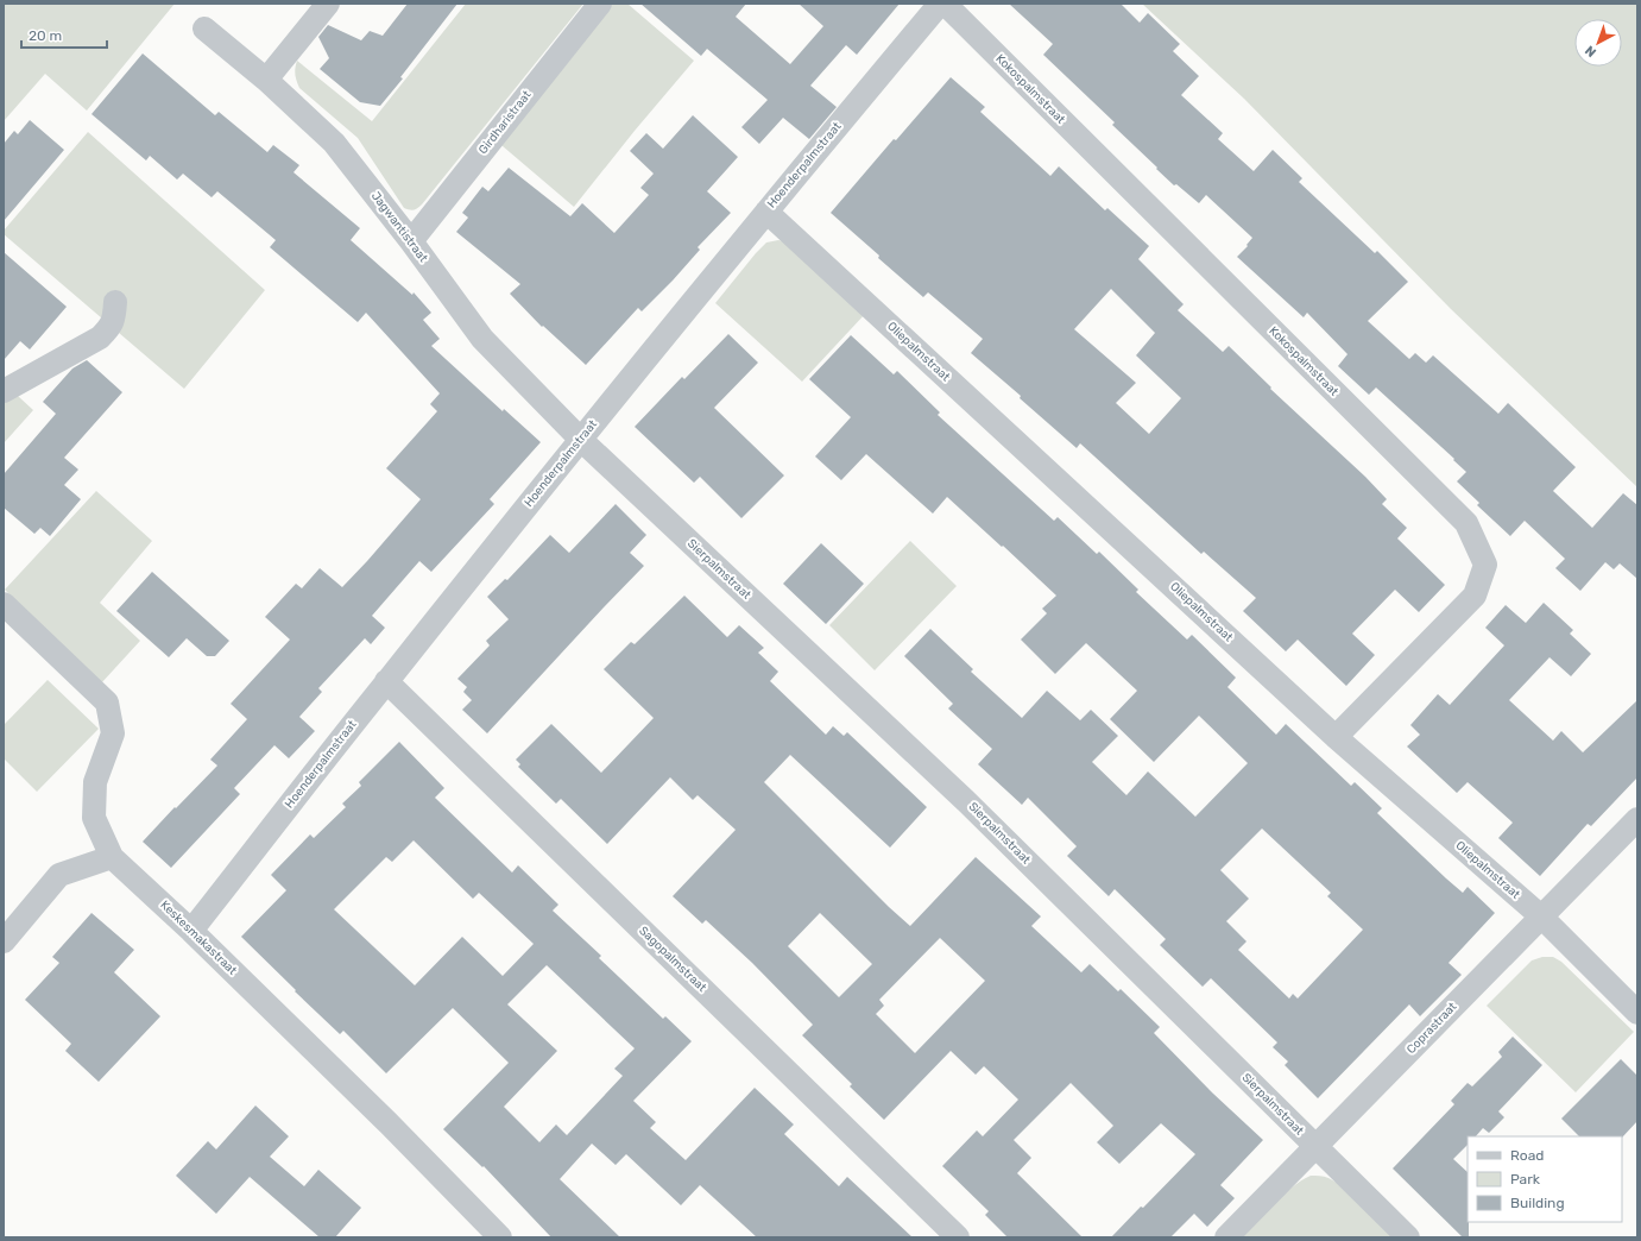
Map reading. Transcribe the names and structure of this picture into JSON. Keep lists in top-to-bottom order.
{
  "streets": {
    "street": [
      "Kokospalmstraat",
      "Girdharistraat",
      "Hoenderpalmstraat",
      "Jagwantistraat",
      "Oliepalmstraat",
      "Sierpalmstraat",
      "Keskesmakastraat",
      "Sagopalmstraat",
      "Coprastraat"
    ]
  },
  "crossings": [
    ["Kokospalmstraat", "Oliepalmstraat"],
    ["Girdharistraat", "Jagwantistraat"],
    ["Hoenderpalmstraat", "Jagwantistraat"],
    ["Hoenderpalmstraat", "Oliepalmstraat"],
    ["Hoenderpalmstraat", "Sierpalmstraat"],
    ["Hoenderpalmstraat", "Keskesmakastraat"],
    ["Hoenderpalmstraat", "Sagopalmstraat"],
    ["Jagwantistraat", "Sierpalmstraat"],
    ["Oliepalmstraat", "Coprastraat"],
    ["Sierpalmstraat", "Coprastraat"]
  ],
  "legend": ["Road", "Park", "Building"],
  "scale_bar": "20 m",
  "north": "bottom left"
}
